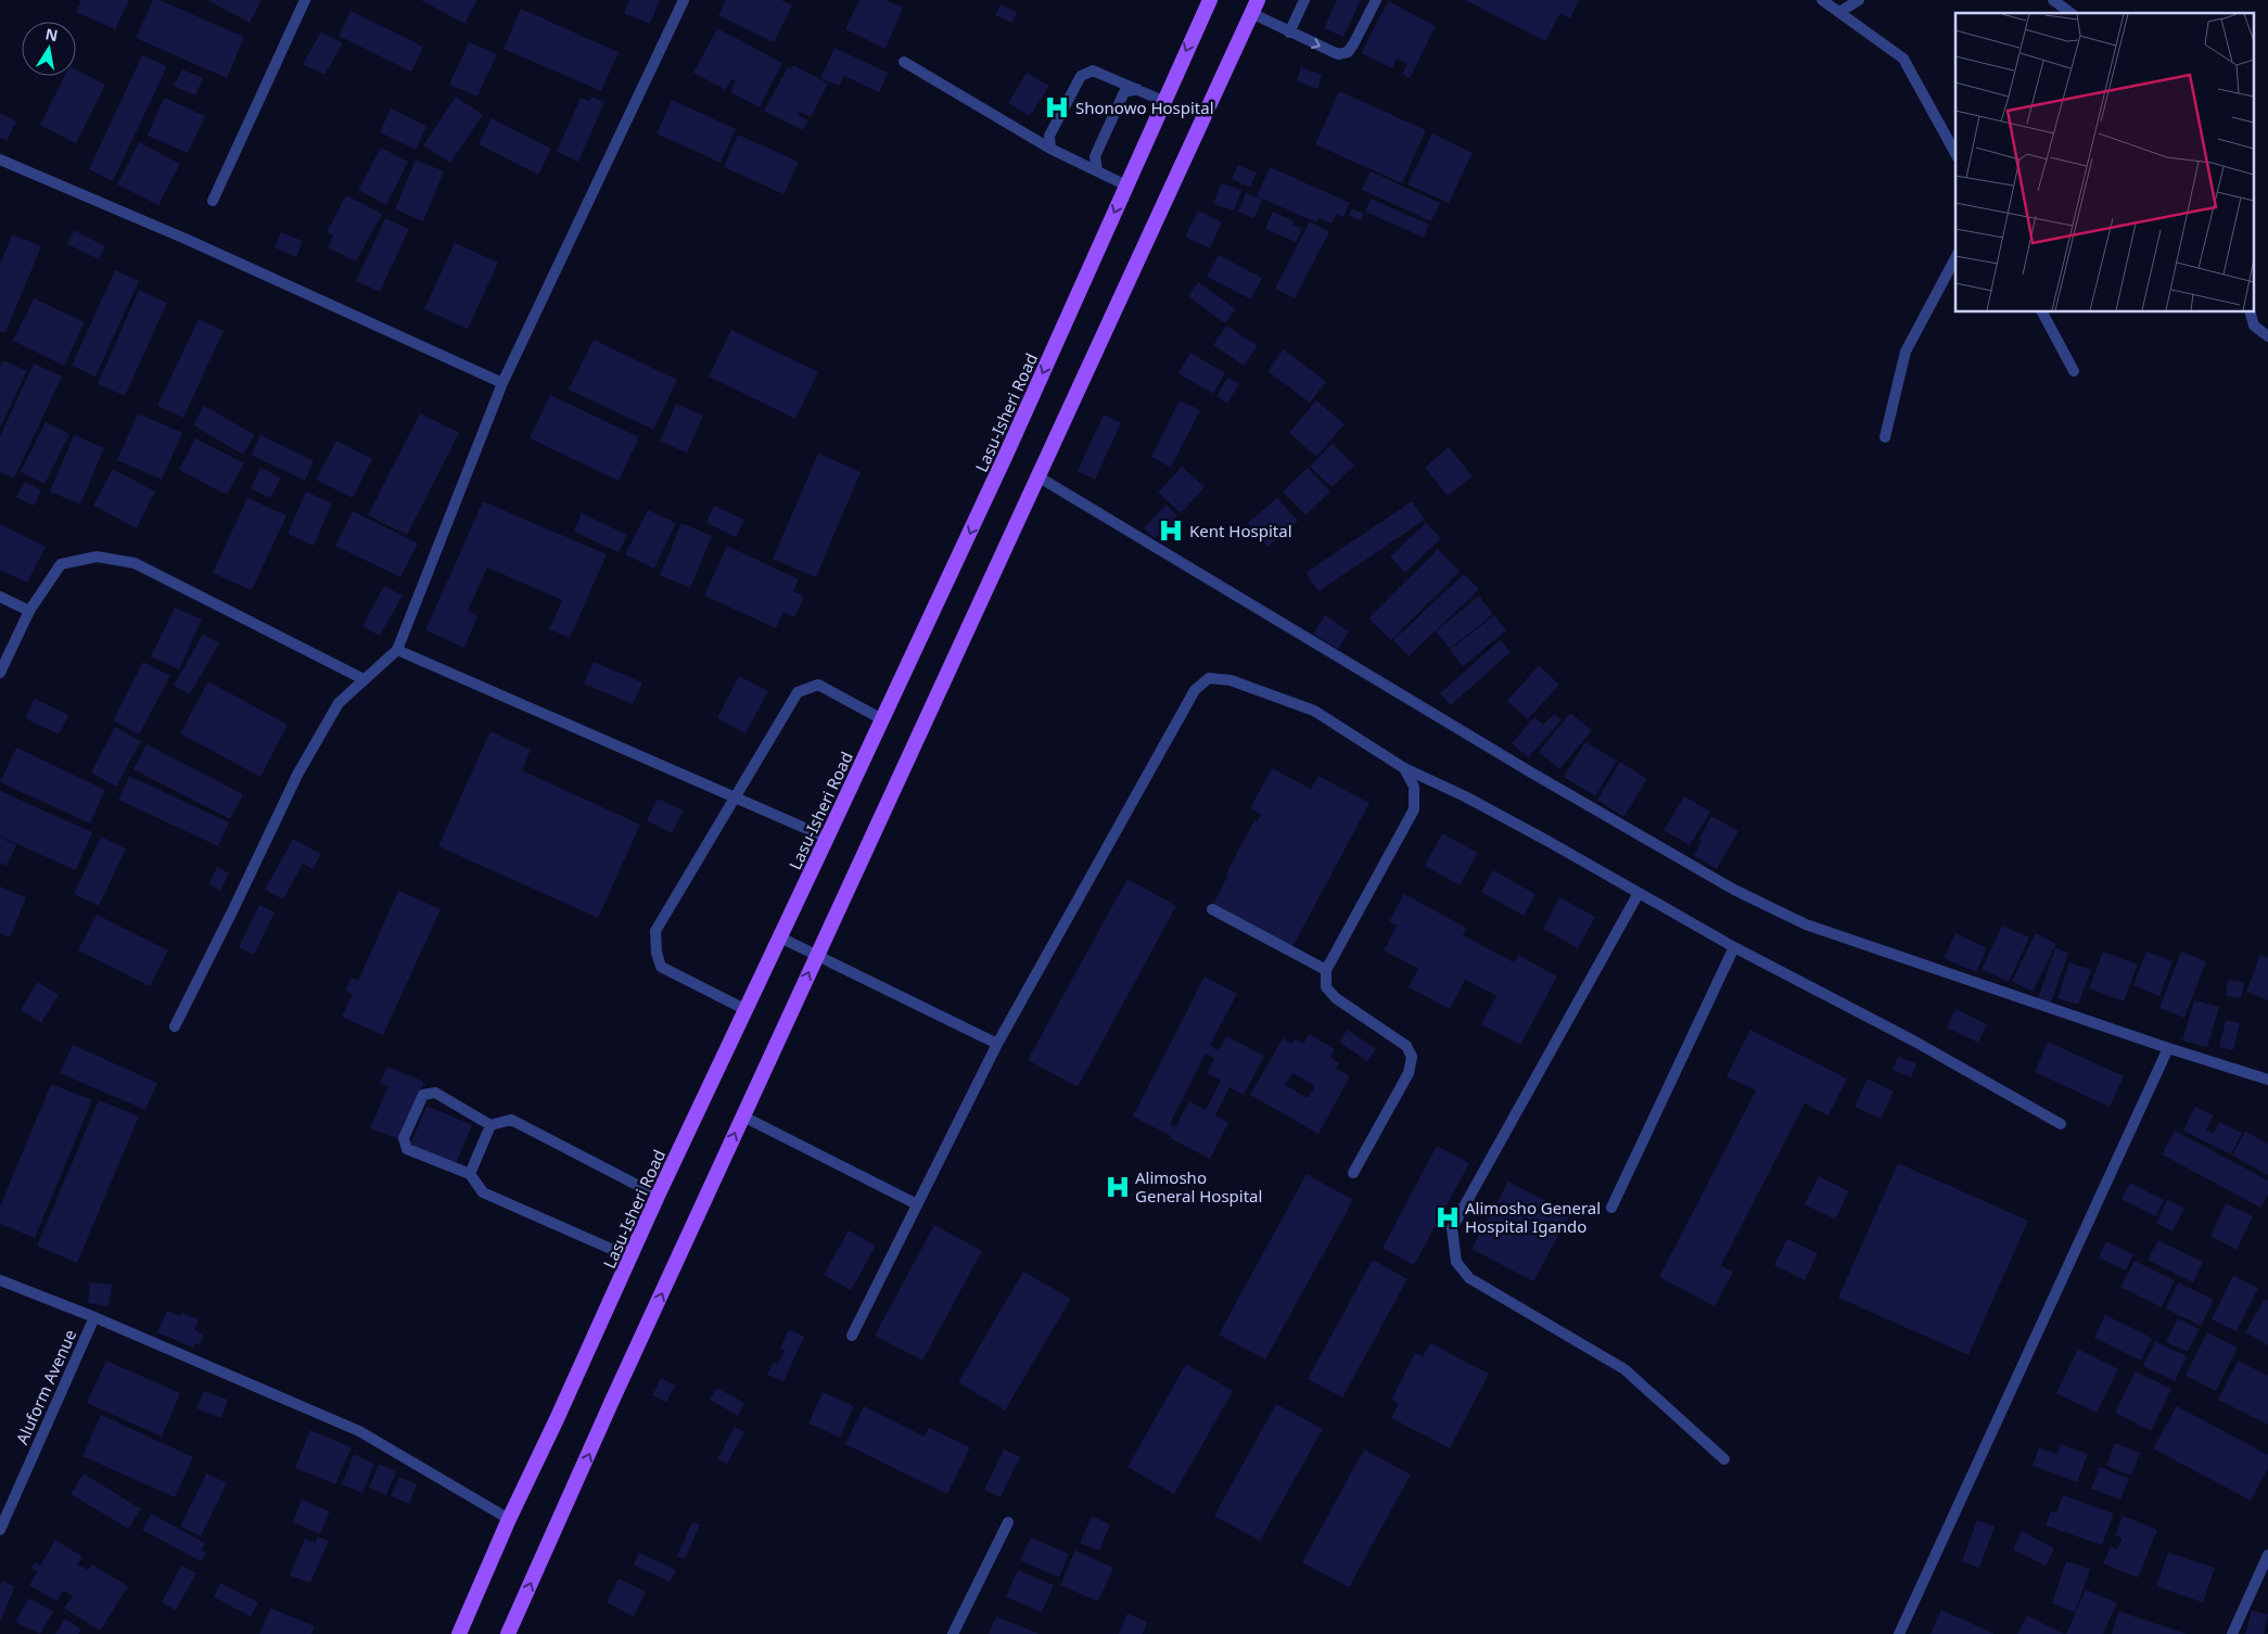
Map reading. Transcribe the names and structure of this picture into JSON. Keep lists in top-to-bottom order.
{
  "streets": {
    "main road": ["Lasu-Isheri Road"],
    "street": ["Aluform Avenue"]
  },
  "places": {
    "hospital": [
      "Shonowo Hospital",
      "Kent Hospital",
      "Alimosho General Hospital",
      "Alimosho General Hospital Igando"
    ]
  },
  "north": "top"
}
